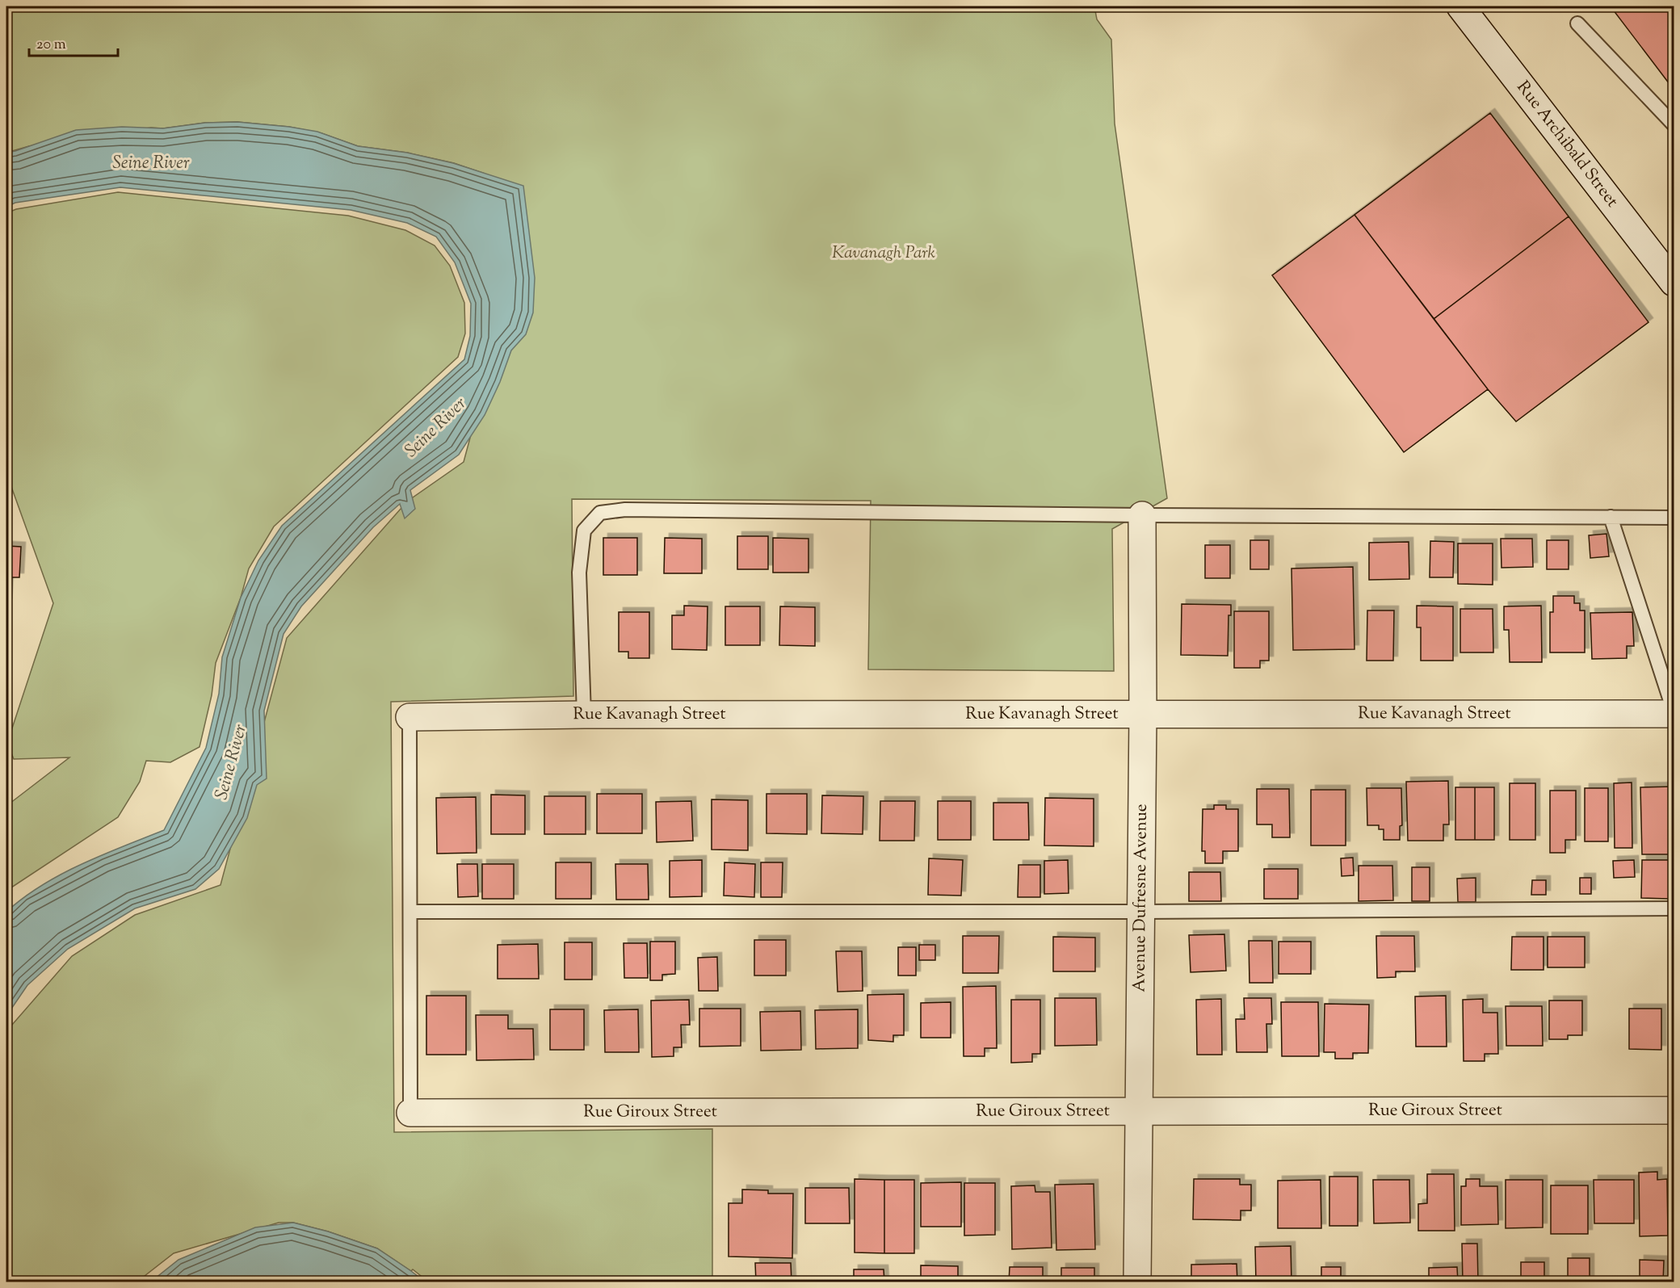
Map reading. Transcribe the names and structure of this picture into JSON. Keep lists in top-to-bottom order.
{
  "streets": {
    "street": [
      "Rue Archibald Street",
      "Rue Kavanagh Street",
      "Avenue Dufresne Avenue",
      "Rue Giroux Street"
    ]
  },
  "crossings": [
    ["Rue Kavanagh Street", "Avenue Dufresne Avenue"],
    ["Avenue Dufresne Avenue", "Rue Giroux Street"]
  ],
  "water": ["Seine River"],
  "parks": ["Kavanagh Park"],
  "scale_bar": "20 m"
}
